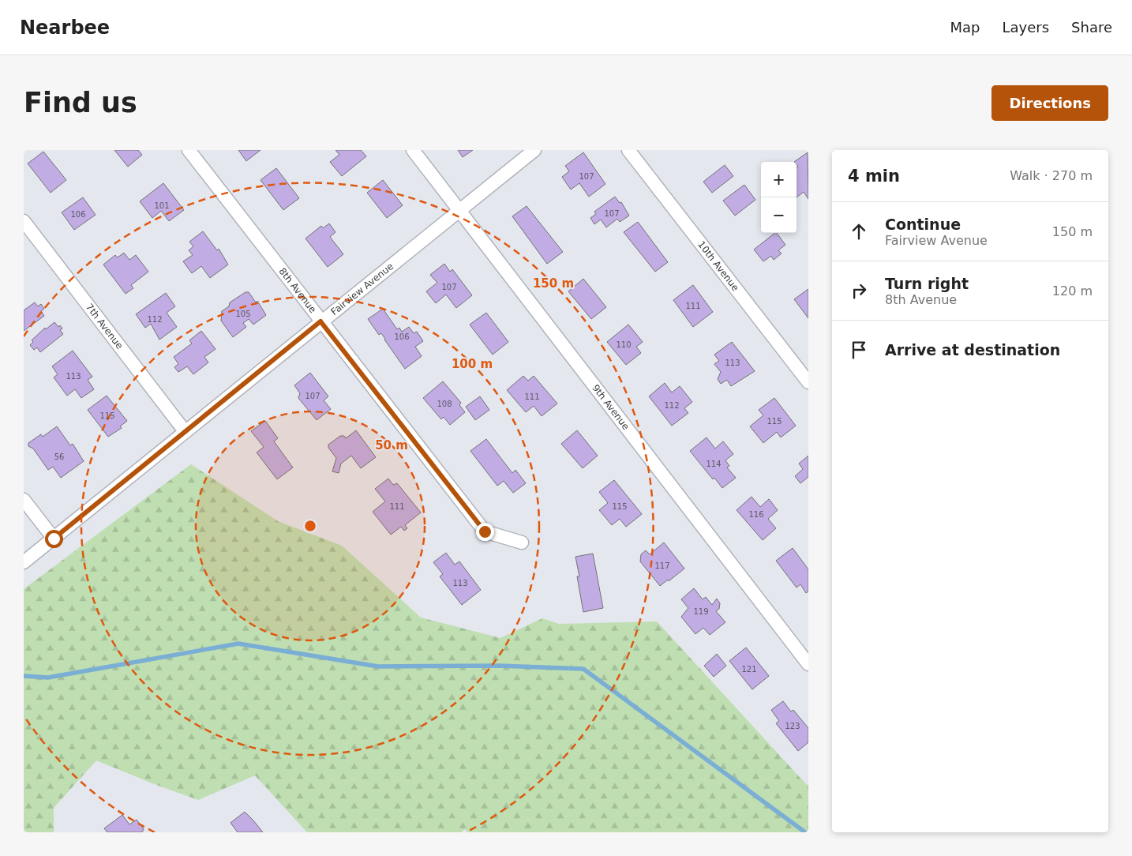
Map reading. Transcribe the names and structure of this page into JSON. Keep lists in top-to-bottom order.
{
  "streets": {
    "street": [
      "10th Avenue",
      "Fairview Avenue",
      "8th Avenue",
      "7th Avenue",
      "9th Avenue"
    ]
  },
  "crossings": [
    ["Fairview Avenue", "8th Avenue"],
    ["Fairview Avenue", "7th Avenue"],
    ["Fairview Avenue", "9th Avenue"]
  ],
  "house_numbers": [
    "107",
    "101",
    "107",
    "106",
    "107",
    "111",
    "105",
    "112",
    "106",
    "110",
    "113",
    "113",
    "107",
    "111",
    "108",
    "112",
    "115",
    "115",
    "56",
    "114",
    "111",
    "115",
    "116",
    "117",
    "113",
    "119",
    "121",
    "123"
  ],
  "page": {
    "header": "Nearbee",
    "nav": ["Map", "Layers", "Share"],
    "buttons": "Directions",
    "title": "Find us",
    "heading": ["4 min", "Walk · 270 m"],
    "map_buttons": ["+", "−"],
    "list": [
      ["Continue", "Fairview Avenue", "150 m"],
      ["Turn right", "8th Avenue", "120 m"],
      "Arrive at destination"
    ]
  },
  "rings": ["150 m", "100 m", "50 m"]
}
